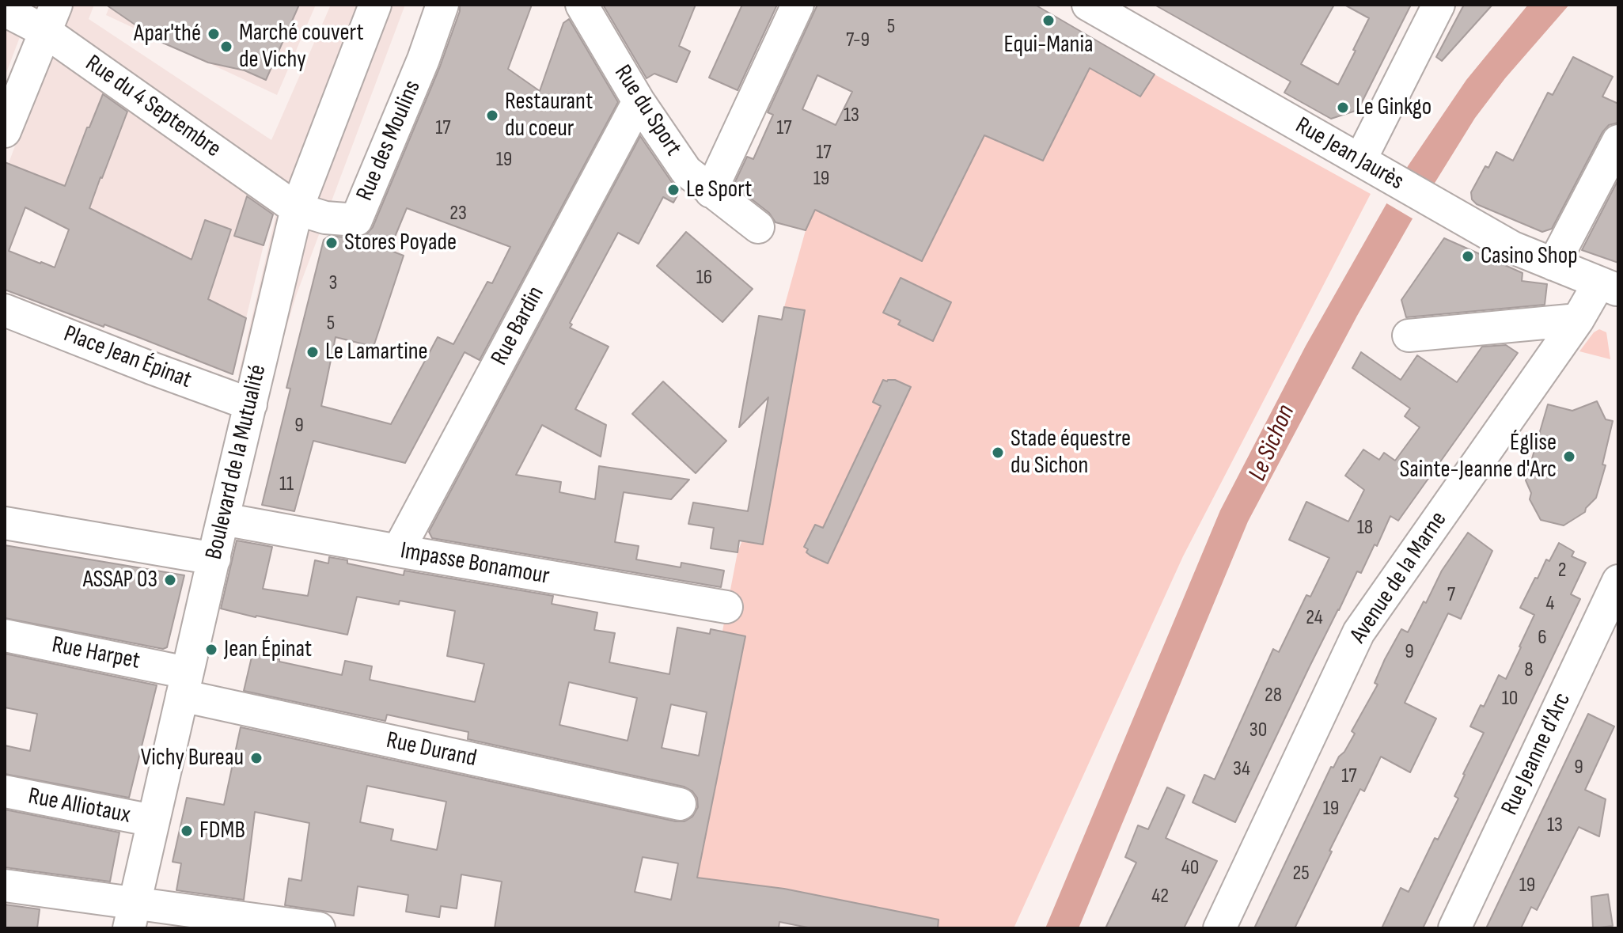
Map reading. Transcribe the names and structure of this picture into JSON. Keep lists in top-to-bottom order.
{
  "streets": {
    "street": [
      "Rue du 4 Septembre",
      "Rue du Sport",
      "Rue des Moulins",
      "Rue Jean Jaurès",
      "Rue Bardin",
      "Place Jean Épinat",
      "Boulevard de la Mutualité",
      "Impasse Bonamour",
      "Avenue de la Marne",
      "Rue Harpet",
      "Rue Durand",
      "Rue Jeanne d'Arc",
      "Rue Alliotaux"
    ]
  },
  "crossings": [
    ["Rue du 4 Septembre", "Rue des Moulins"],
    ["Rue du 4 Septembre", "Boulevard de la Mutualité"],
    ["Rue du Sport", "Rue Bardin"],
    ["Rue des Moulins", "Boulevard de la Mutualité"],
    ["Rue Jean Jaurès", "Avenue de la Marne"],
    ["Rue Bardin", "Impasse Bonamour"],
    ["Place Jean Épinat", "Boulevard de la Mutualité"],
    ["Boulevard de la Mutualité", "Impasse Bonamour"],
    ["Boulevard de la Mutualité", "Rue Harpet"],
    ["Boulevard de la Mutualité", "Rue Durand"],
    ["Boulevard de la Mutualité", "Rue Alliotaux"],
    ["Rue Harpet", "Rue Durand"]
  ],
  "water": ["Le Sichon"],
  "places": [
    "Equi-Mania",
    "Apar'thé",
    "Marché couvert de Vichy",
    "Le Ginkgo",
    "Restaurant du coeur",
    "Le Sport",
    "Stores Poyade",
    "Casino Shop",
    "Le Lamartine",
    "Stade équestre du Sichon",
    "Église Sainte-Jeanne d'Arc",
    "ASSAP 03",
    "Jean Épinat",
    "Vichy Bureau",
    "FDMB"
  ],
  "house_numbers": [
    "5",
    "7-9",
    "13",
    "17",
    "17",
    "17",
    "19",
    "19",
    "23",
    "16",
    "3",
    "5",
    "9",
    "11",
    "18",
    "2",
    "7",
    "4",
    "24",
    "6",
    "9",
    "8",
    "28",
    "10",
    "30",
    "9",
    "34",
    "17",
    "19",
    "13",
    "40",
    "25",
    "19",
    "42"
  ]
}
